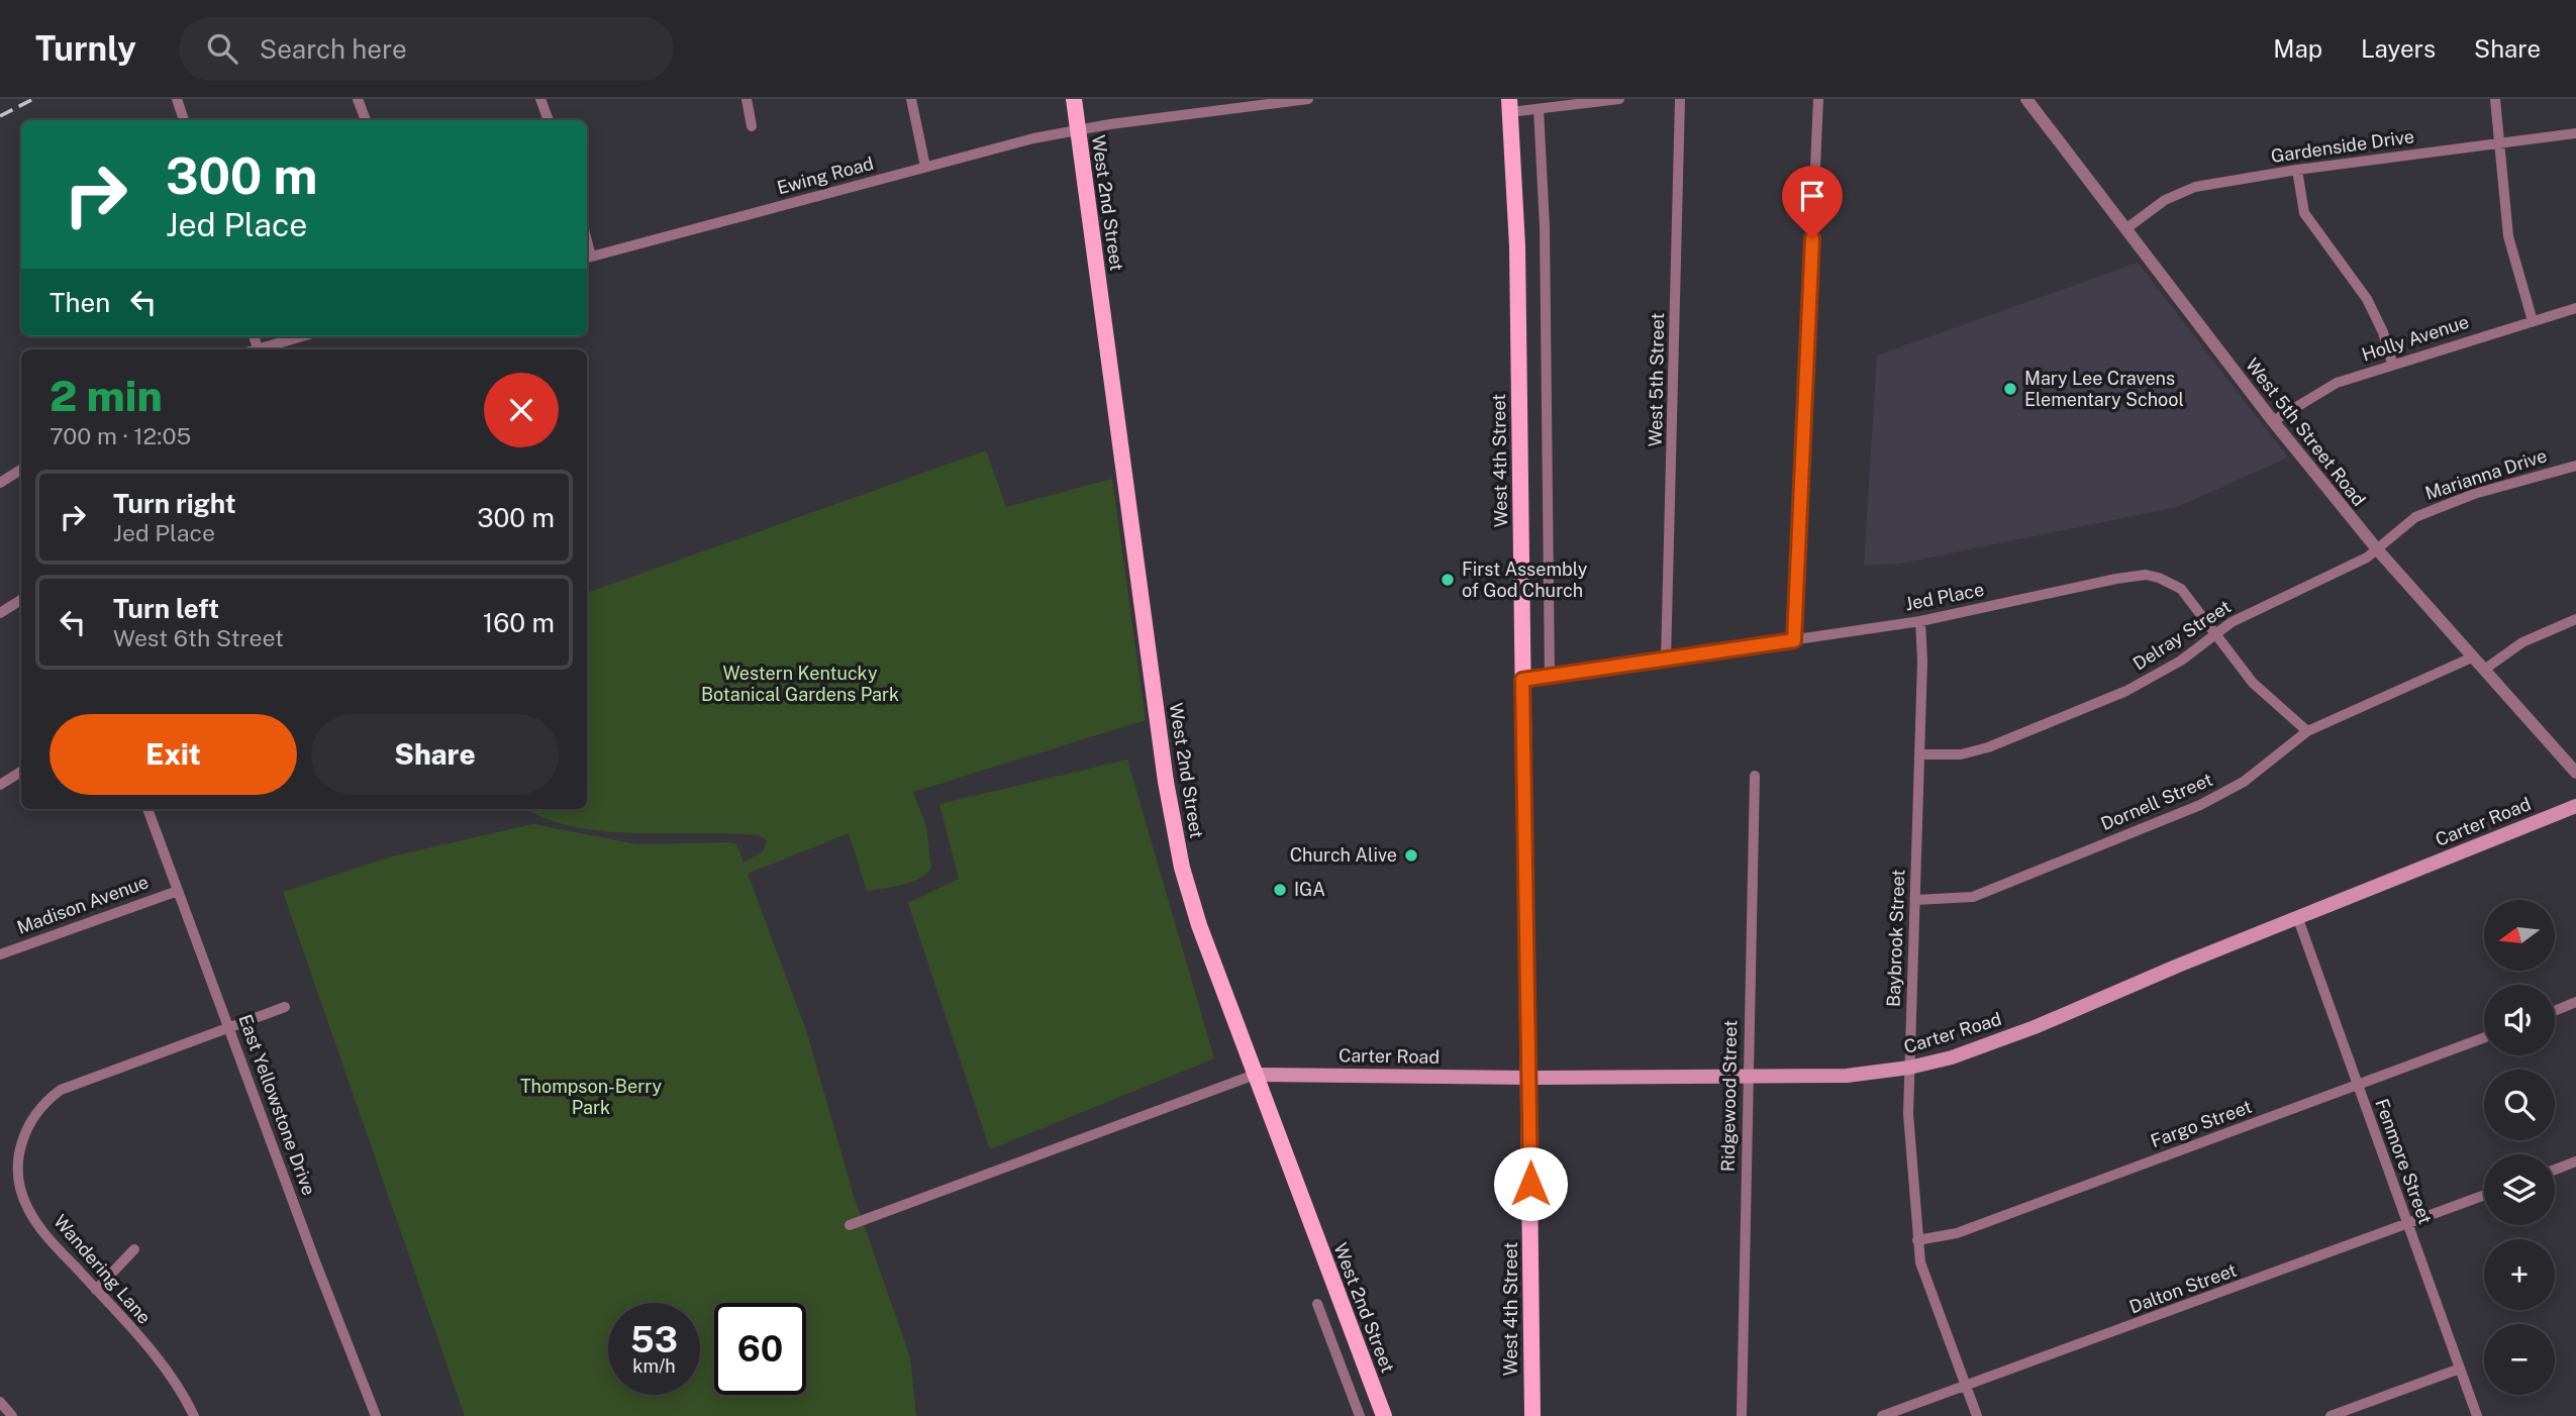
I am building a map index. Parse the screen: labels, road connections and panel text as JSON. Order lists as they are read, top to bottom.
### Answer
{
  "streets": {
    "main road": ["West 2nd Street", "West 4th Street", "Carter Road"],
    "street": [
      "Gardenside Drive",
      "Ewing Road",
      "Holly Avenue",
      "West 5th Street",
      "West 5th Street Road",
      "Marianna Drive",
      "Jed Place",
      "Delray Street",
      "Dornell Street",
      "Madison Avenue",
      "Baybrook Street",
      "Ridgewood Street",
      "East Yellowstone Drive",
      "Fargo Street",
      "Fenmore Street",
      "Wandering Lane",
      "Dalton Street"
    ]
  },
  "crossings": [
    ["Gardenside Drive", "West 5th Street Road"],
    ["Ewing Road", "West 2nd Street"],
    ["West 2nd Street", "Carter Road"],
    ["Holly Avenue", "West 5th Street Road"],
    ["West 5th Street", "Jed Place"],
    ["West 5th Street Road", "Marianna Drive"],
    ["West 5th Street Road", "Delray Street"],
    ["West 5th Street Road", "Dornell Street"],
    ["West 4th Street", "Jed Place"],
    ["West 4th Street", "Carter Road"],
    ["Marianna Drive", "Delray Street"],
    ["Jed Place", "Delray Street"],
    ["Jed Place", "Dornell Street"],
    ["Jed Place", "Baybrook Street"],
    ["Delray Street", "Baybrook Street"],
    ["Dornell Street", "Baybrook Street"],
    ["Carter Road", "Baybrook Street"],
    ["Carter Road", "Ridgewood Street"],
    ["Carter Road", "Fenmore Street"],
    ["Madison Avenue", "East Yellowstone Drive"],
    ["Baybrook Street", "Fargo Street"],
    ["Baybrook Street", "Dalton Street"],
    ["East Yellowstone Drive", "Wandering Lane"],
    ["Fargo Street", "Fenmore Street"],
    ["Fenmore Street", "Dalton Street"]
  ],
  "parks": ["Western Kentucky Botanical Gardens Park", "Thompson-Berry Park"],
  "places": [
    "Mary Lee Cravens Elementary School",
    "First Assembly of God Church",
    "Church Alive",
    "IGA"
  ],
  "north": "left",
  "page": {
    "header": "Turnly",
    "search": "Search here",
    "nav": ["Map", "Layers", "Share"],
    "turn": ["300 m", "Jed Place"],
    "then": "Then",
    "heading": ["2 min", "700 m · 12:05"],
    "list": [
      {
        "name": "Turn right",
        "note": "Jed Place",
        "value": "300 m"
      },
      {
        "name": "Turn left",
        "note": "West 6th Street",
        "value": "160 m"
      }
    ],
    "buttons": ["Exit", "Share"],
    "map_buttons": ["+", "−"],
    "speed": "53 km/h",
    "limit": "60"
  }
}
